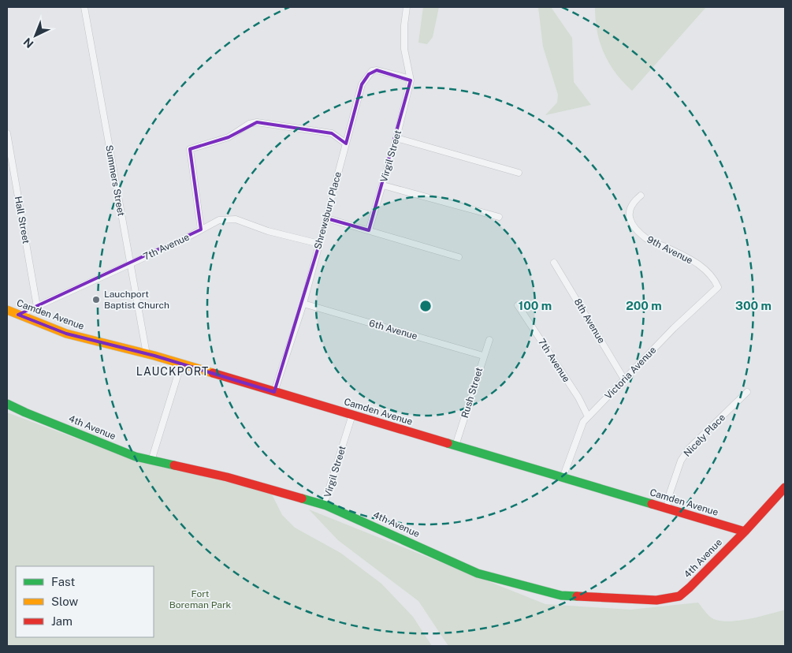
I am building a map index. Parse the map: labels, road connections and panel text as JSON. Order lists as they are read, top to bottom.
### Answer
{
  "streets": {
    "street": [
      "Virgil Street",
      "Summers Street",
      "Shrewsbury Place",
      "Hall Street",
      "7th Avenue",
      "9th Avenue",
      "Camden Avenue",
      "8th Avenue",
      "6th Avenue",
      "Victoria Avenue",
      "Rush Street",
      "4th Avenue",
      "Nicely Place"
    ]
  },
  "crossings": [
    ["Virgil Street", "Shrewsbury Place"],
    ["Virgil Street", "Camden Avenue"],
    ["Virgil Street", "4th Avenue"],
    ["Summers Street", "7th Avenue"],
    ["Summers Street", "Camden Avenue"],
    ["Shrewsbury Place", "7th Avenue"],
    ["Shrewsbury Place", "Camden Avenue"],
    ["Shrewsbury Place", "6th Avenue"],
    ["Hall Street", "7th Avenue"],
    ["7th Avenue", "Camden Avenue"],
    ["7th Avenue", "Victoria Avenue"],
    ["9th Avenue", "Victoria Avenue"],
    ["Camden Avenue", "Victoria Avenue"],
    ["Camden Avenue", "Rush Street"],
    ["Camden Avenue", "4th Avenue"],
    ["Camden Avenue", "Nicely Place"],
    ["8th Avenue", "Victoria Avenue"],
    ["6th Avenue", "Rush Street"]
  ],
  "districts": ["LAUCKPORT"],
  "parks": ["Fort Boreman Park"],
  "places": ["Lauchport Baptist Church"],
  "legend": ["Fast", "Slow", "Jam"],
  "north": "bottom left",
  "rings": ["100 m", "200 m", "300 m"]
}
